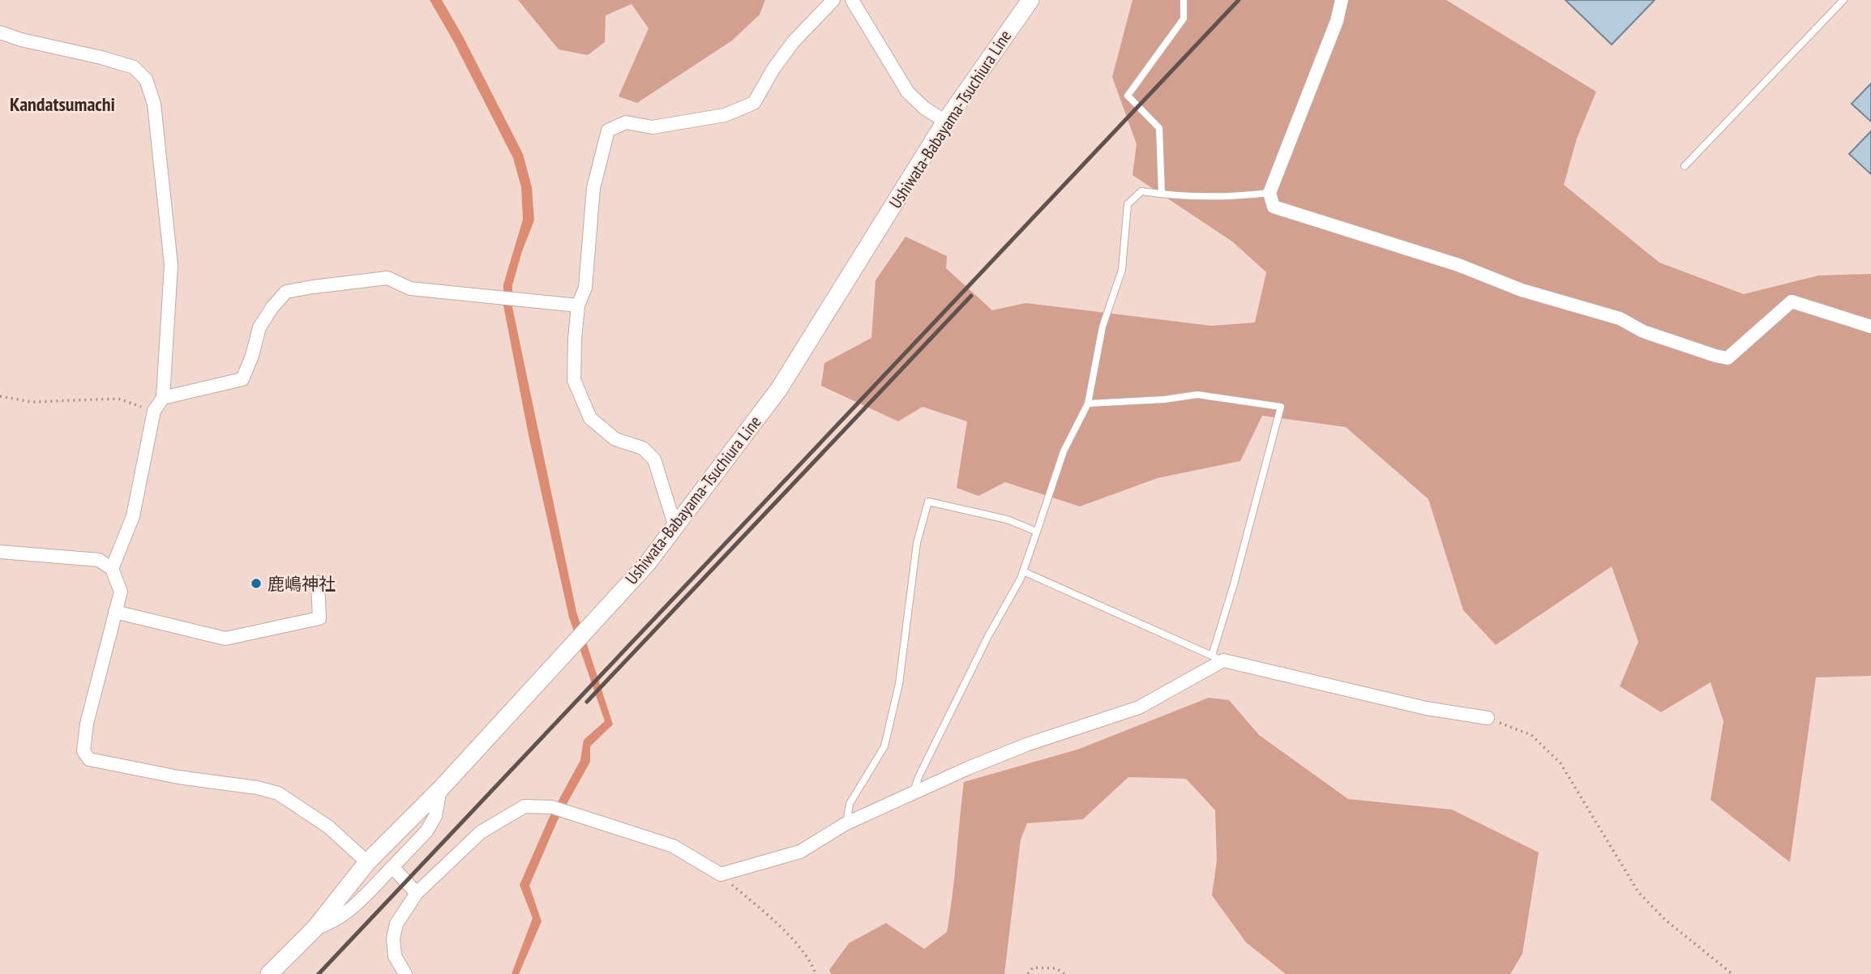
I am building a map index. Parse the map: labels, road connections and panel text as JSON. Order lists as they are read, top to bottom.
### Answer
{
  "streets": {
    "main road": ["Ushiwata-Babayama-Tsuchiura Line"]
  },
  "districts": ["Kandatsumachi"],
  "places": ["鹿嶋神社"]
}
